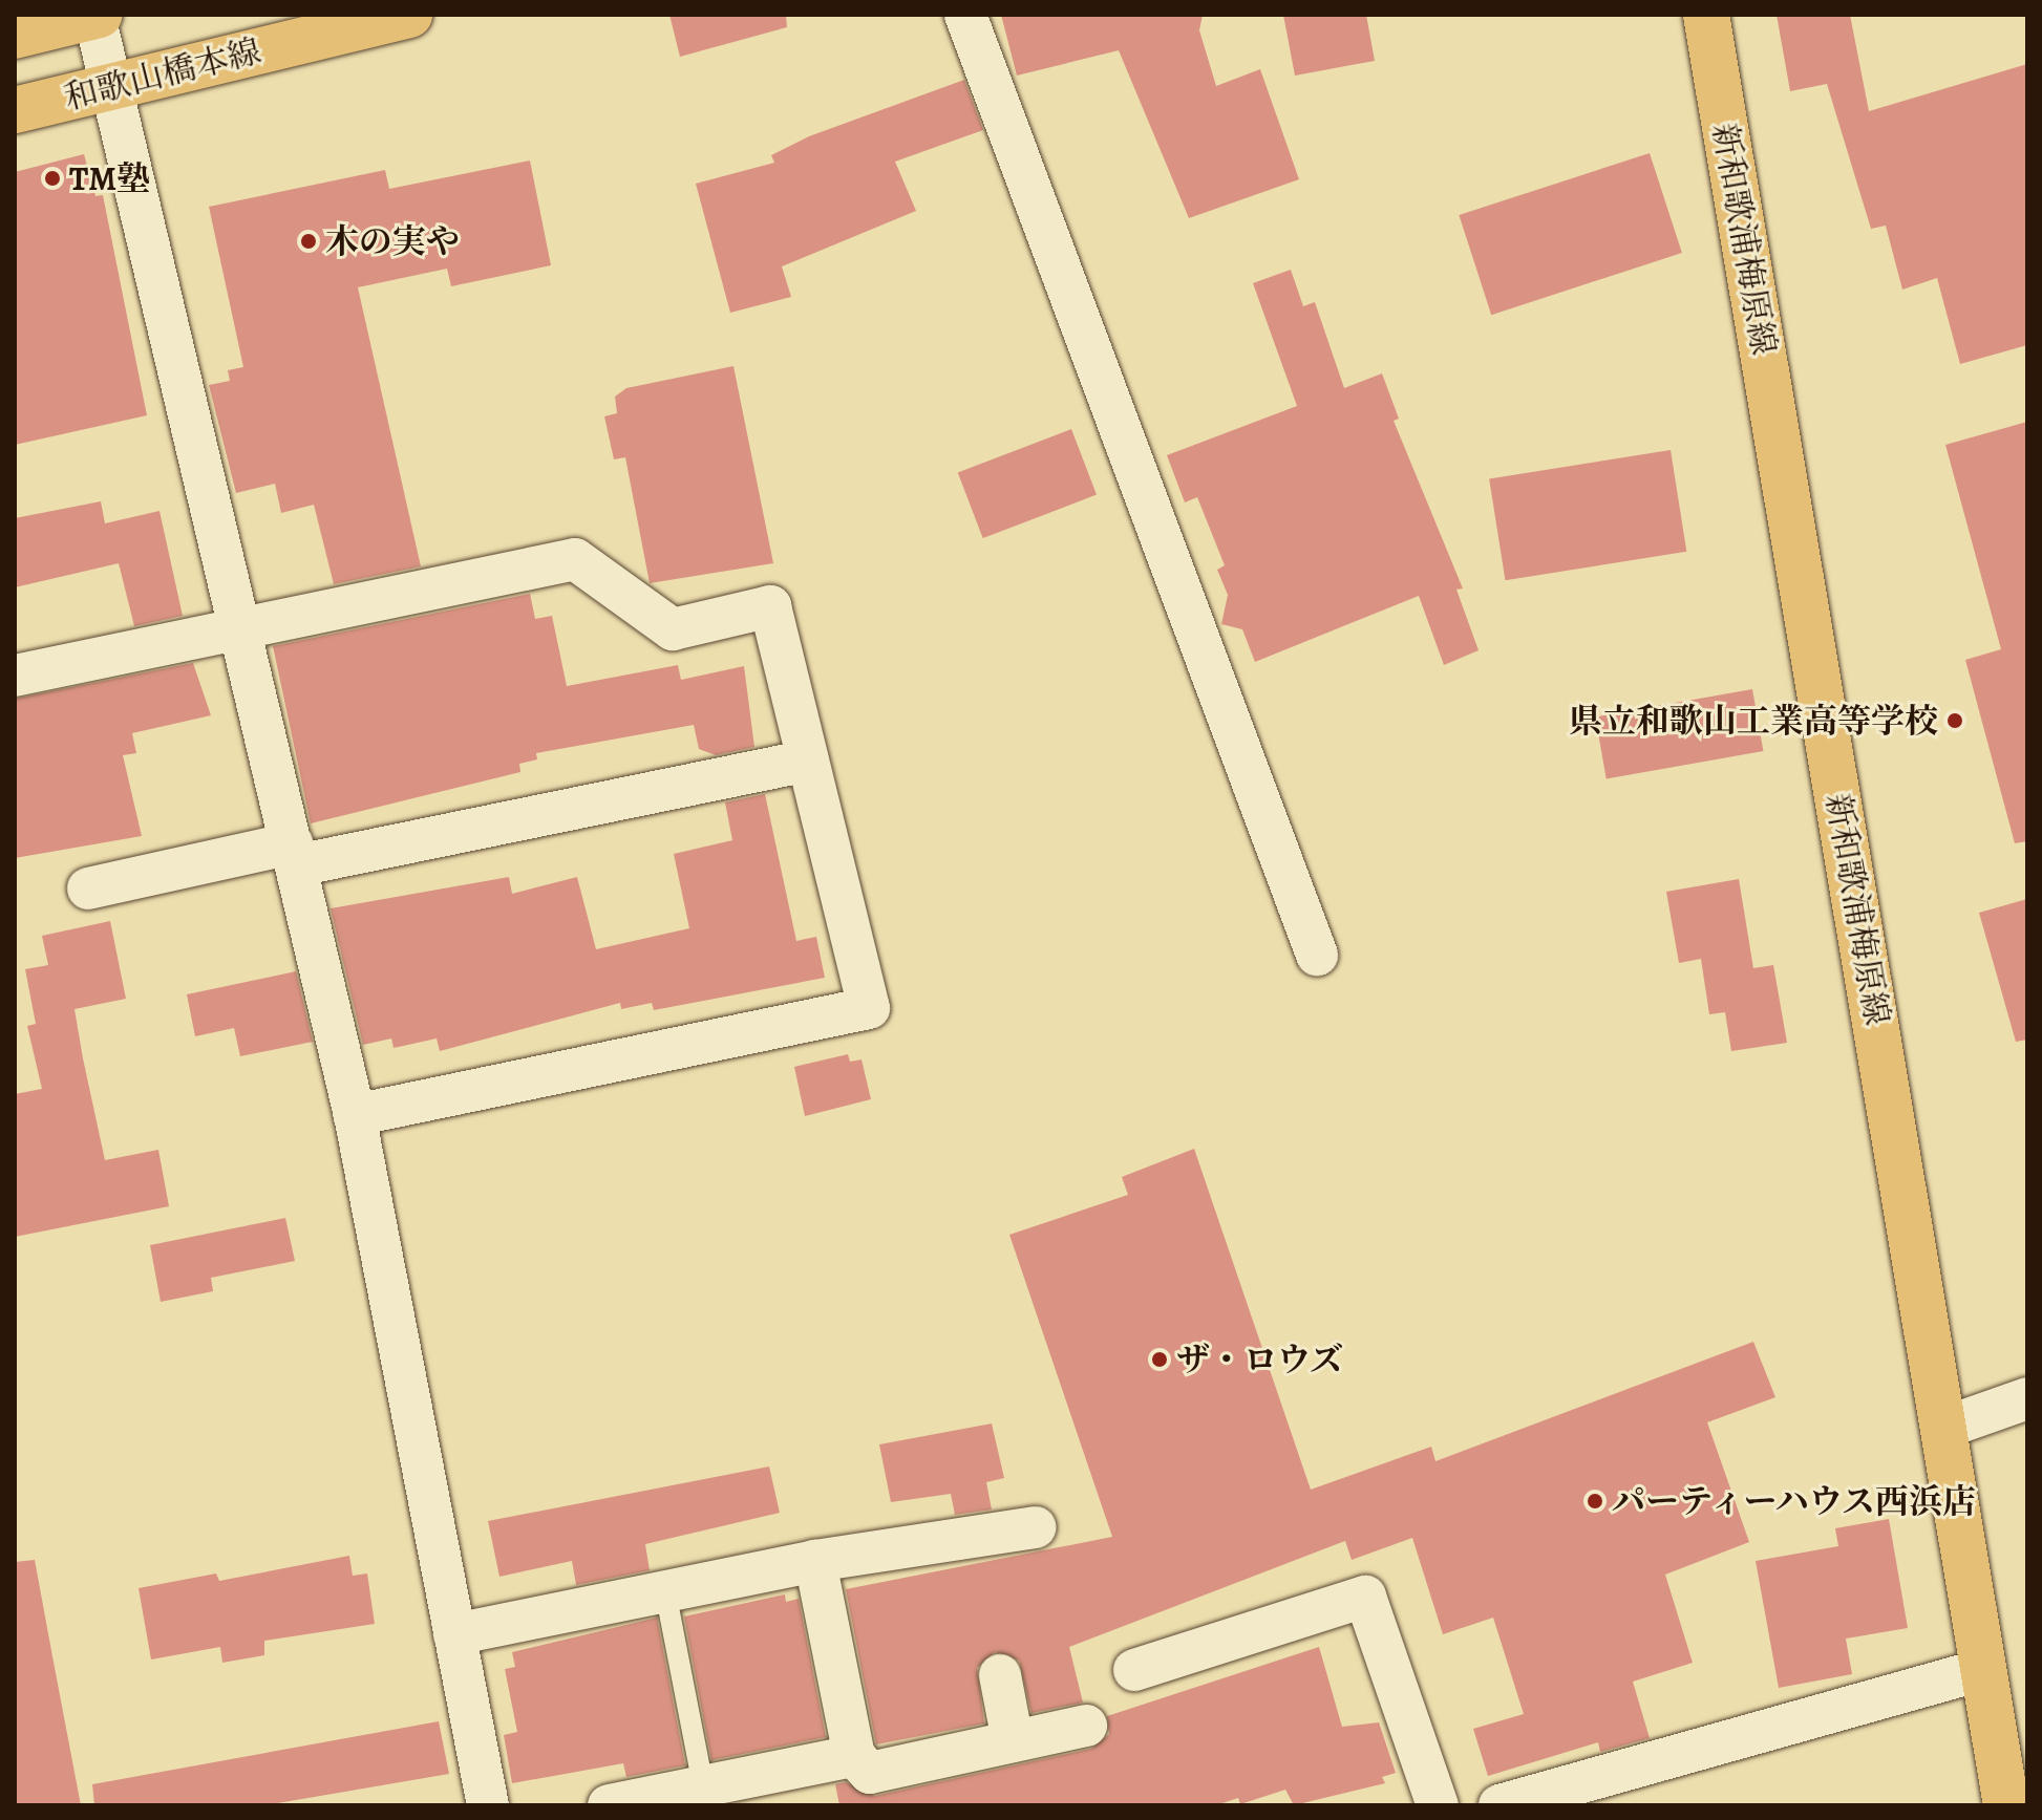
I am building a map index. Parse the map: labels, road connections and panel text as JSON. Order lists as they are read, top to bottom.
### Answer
{
  "streets": {
    "main road": ["和歌山橋本線", "新和歌浦梅原線"]
  },
  "places": [
    "TM塾",
    "木の実や",
    "県立和歌山工業高等学校",
    "ザ・ロウズ",
    "パーティーハウス西浜店"
  ]
}
